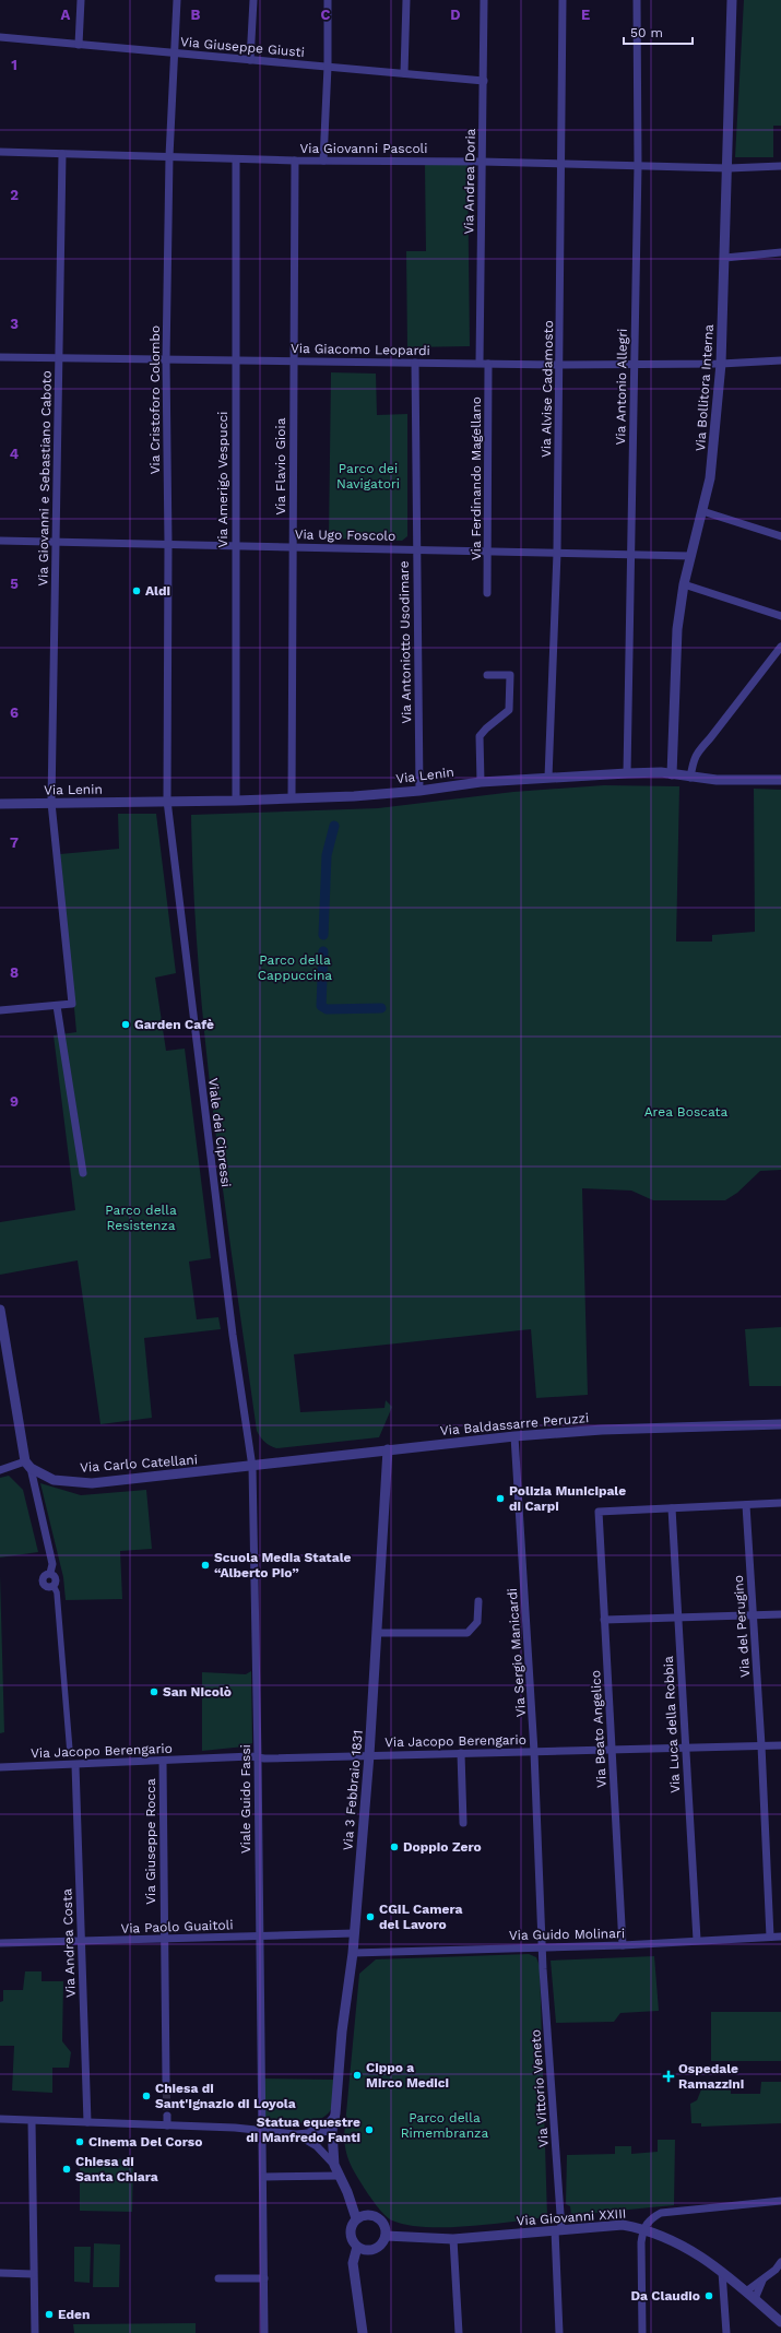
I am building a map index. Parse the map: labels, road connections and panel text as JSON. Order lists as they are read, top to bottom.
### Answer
{
  "streets": {
    "street": [
      "Via Giuseppe Giusti",
      "Via Giovanni Pascoli",
      "Via Andrea Doria",
      "Via Giacomo Leopardi",
      "Via Antonio Allegri",
      "Via Bollitora Interna",
      "Via Alvise Cadamosto",
      "Via Cristoforo Colombo",
      "Via Flavio Gioia",
      "Via Giovanni e Sebastiano Caboto",
      "Via Ferdinando Magellano",
      "Via Amerigo Vespucci",
      "Via Ugo Foscolo",
      "Via Antoniotto Usodimare",
      "Via Lenin",
      "Viale dei Cipressi",
      "Via Baldassarre Peruzzi",
      "Via Carlo Catellani",
      "Via del Perugino",
      "Via Sergio Manicardi",
      "Via Luca della Robbia",
      "Via Beato Angelico",
      "Via Jacopo Berengario",
      "Via 3 Febbraio 1831",
      "Viale Guido Fassi",
      "Via Giuseppe Rocca",
      "Via Paolo Guaitoli",
      "Via Guido Molinari",
      "Via Andrea Costa",
      "Via Vittorio Veneto",
      "Via Giovanni XXIII"
    ]
  },
  "crossings": [
    ["Via Giuseppe Giusti", "Via Andrea Doria"],
    ["Via Giuseppe Giusti", "Via Cristoforo Colombo"],
    ["Via Giovanni Pascoli", "Via Andrea Doria"],
    ["Via Giovanni Pascoli", "Via Antonio Allegri"],
    ["Via Giovanni Pascoli", "Via Bollitora Interna"],
    ["Via Giovanni Pascoli", "Via Alvise Cadamosto"],
    ["Via Giovanni Pascoli", "Via Cristoforo Colombo"],
    ["Via Giovanni Pascoli", "Via Flavio Gioia"],
    ["Via Giovanni Pascoli", "Via Giovanni e Sebastiano Caboto"],
    ["Via Giovanni Pascoli", "Via Amerigo Vespucci"],
    ["Via Andrea Doria", "Via Giacomo Leopardi"],
    ["Via Giacomo Leopardi", "Via Antonio Allegri"],
    ["Via Giacomo Leopardi", "Via Bollitora Interna"],
    ["Via Giacomo Leopardi", "Via Alvise Cadamosto"],
    ["Via Giacomo Leopardi", "Via Cristoforo Colombo"],
    ["Via Giacomo Leopardi", "Via Flavio Gioia"],
    ["Via Giacomo Leopardi", "Via Giovanni e Sebastiano Caboto"],
    ["Via Giacomo Leopardi", "Via Ferdinando Magellano"],
    ["Via Giacomo Leopardi", "Via Amerigo Vespucci"],
    ["Via Giacomo Leopardi", "Via Antoniotto Usodimare"],
    ["Via Antonio Allegri", "Via Ugo Foscolo"],
    ["Via Antonio Allegri", "Via Lenin"],
    ["Via Bollitora Interna", "Via Ugo Foscolo"],
    ["Via Bollitora Interna", "Via Lenin"],
    ["Via Alvise Cadamosto", "Via Ugo Foscolo"],
    ["Via Alvise Cadamosto", "Via Lenin"],
    ["Via Cristoforo Colombo", "Via Ugo Foscolo"],
    ["Via Cristoforo Colombo", "Via Lenin"],
    ["Via Cristoforo Colombo", "Viale dei Cipressi"],
    ["Via Flavio Gioia", "Via Ugo Foscolo"],
    ["Via Flavio Gioia", "Via Lenin"],
    ["Via Giovanni e Sebastiano Caboto", "Via Ugo Foscolo"],
    ["Via Giovanni e Sebastiano Caboto", "Via Lenin"],
    ["Via Ferdinando Magellano", "Via Ugo Foscolo"],
    ["Via Amerigo Vespucci", "Via Ugo Foscolo"],
    ["Via Amerigo Vespucci", "Via Lenin"],
    ["Via Ugo Foscolo", "Via Antoniotto Usodimare"],
    ["Via Antoniotto Usodimare", "Via Lenin"],
    ["Via Lenin", "Viale dei Cipressi"],
    ["Viale dei Cipressi", "Via Baldassarre Peruzzi"],
    ["Viale dei Cipressi", "Via Carlo Catellani"],
    ["Viale dei Cipressi", "Viale Guido Fassi"],
    ["Via Baldassarre Peruzzi", "Via Carlo Catellani"],
    ["Via Baldassarre Peruzzi", "Via Sergio Manicardi"],
    ["Via Baldassarre Peruzzi", "Via 3 Febbraio 1831"],
    ["Via Baldassarre Peruzzi", "Viale Guido Fassi"],
    ["Via Carlo Catellani", "Viale Guido Fassi"],
    ["Via del Perugino", "Via Jacopo Berengario"],
    ["Via del Perugino", "Via Guido Molinari"],
    ["Via Sergio Manicardi", "Via Jacopo Berengario"],
    ["Via Sergio Manicardi", "Via Guido Molinari"],
    ["Via Sergio Manicardi", "Via Vittorio Veneto"],
    ["Via Luca della Robbia", "Via Beato Angelico"],
    ["Via Luca della Robbia", "Via Jacopo Berengario"],
    ["Via Luca della Robbia", "Via Guido Molinari"],
    ["Via Beato Angelico", "Via Jacopo Berengario"],
    ["Via Beato Angelico", "Via Guido Molinari"],
    ["Via Jacopo Berengario", "Via 3 Febbraio 1831"],
    ["Via Jacopo Berengario", "Viale Guido Fassi"],
    ["Via Jacopo Berengario", "Via Giuseppe Rocca"],
    ["Via Jacopo Berengario", "Via Andrea Costa"],
    ["Via 3 Febbraio 1831", "Via Paolo Guaitoli"],
    ["Via 3 Febbraio 1831", "Via Guido Molinari"],
    ["Viale Guido Fassi", "Via Paolo Guaitoli"],
    ["Via Giuseppe Rocca", "Via Paolo Guaitoli"],
    ["Via Paolo Guaitoli", "Via Andrea Costa"],
    ["Via Guido Molinari", "Via Vittorio Veneto"],
    ["Via Vittorio Veneto", "Via Giovanni XXIII"]
  ],
  "parks": [
    "Parco dei Navigatori",
    "Parco della Cappuccina",
    "Area Boscata",
    "Parco della Resistenza",
    "Parco della Rimembranza"
  ],
  "places": {
    "other": [
      "Aldi",
      "Garden Cafè",
      "Polizia Municipale di Carpi",
      "Scuola Media Statale “Alberto Pio”",
      "San Nicolò",
      "Doppio Zero",
      "CGIL Camera del Lavoro",
      "Cippo a Mirco Medici",
      "Chiesa di Sant'Ignazio di Loyola",
      "Statua equestre di Manfredo Fanti",
      "Cinema Del Corso",
      "Chiesa di Santa Chiara",
      "Da Claudio",
      "Eden"
    ],
    "health": ["Ospedale Ramazzini"]
  },
  "scale_bar": "50 m",
  "grid": {
    "columns": [
      "A",
      "B",
      "C",
      "D",
      "E"
    ],
    "rows": [
      "1",
      "2",
      "3",
      "4",
      "5",
      "6",
      "7",
      "8",
      "9"
    ]
  }
}
